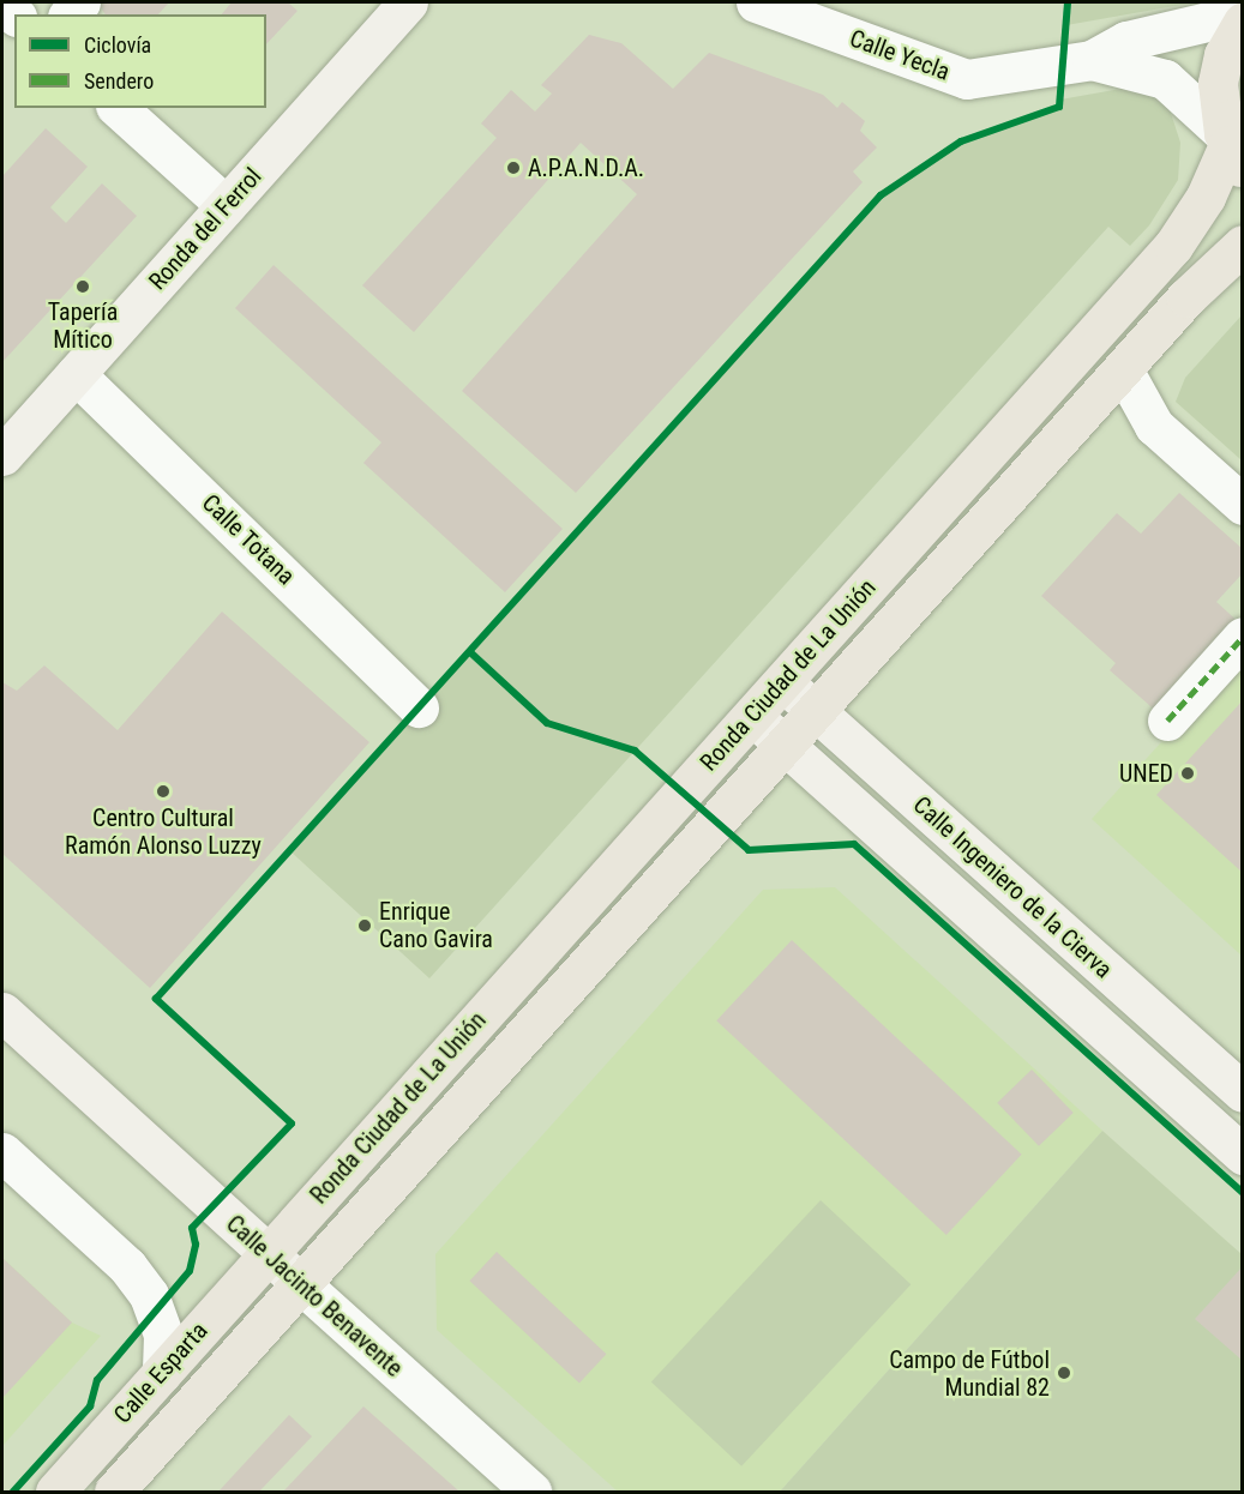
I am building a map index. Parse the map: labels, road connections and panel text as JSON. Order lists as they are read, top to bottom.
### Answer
{
  "streets": {
    "main road": ["Ronda Ciudad de La Unión", "Calle Esparta"],
    "street": [
      "Calle Yecla",
      "Ronda del Ferrol",
      "Calle Totana",
      "Calle Ingeniero de la Cierva",
      "Calle Jacinto Benavente"
    ]
  },
  "crossings": [
    ["Ronda del Ferrol", "Calle Totana"],
    ["Ronda Ciudad de La Unión", "Calle Ingeniero de la Cierva"],
    ["Ronda Ciudad de La Unión", "Calle Jacinto Benavente"],
    ["Ronda Ciudad de La Unión", "Calle Esparta"],
    ["Calle Jacinto Benavente", "Calle Esparta"]
  ],
  "places": [
    "A.P.A.N.D.A.",
    "Tapería Mítico",
    "UNED",
    "Centro Cultural Ramón Alonso Luzzy",
    "Enrique Cano Gavira",
    "Campo de Fútbol Mundial 82"
  ],
  "legend": ["Ciclovía", "Sendero"]
}
